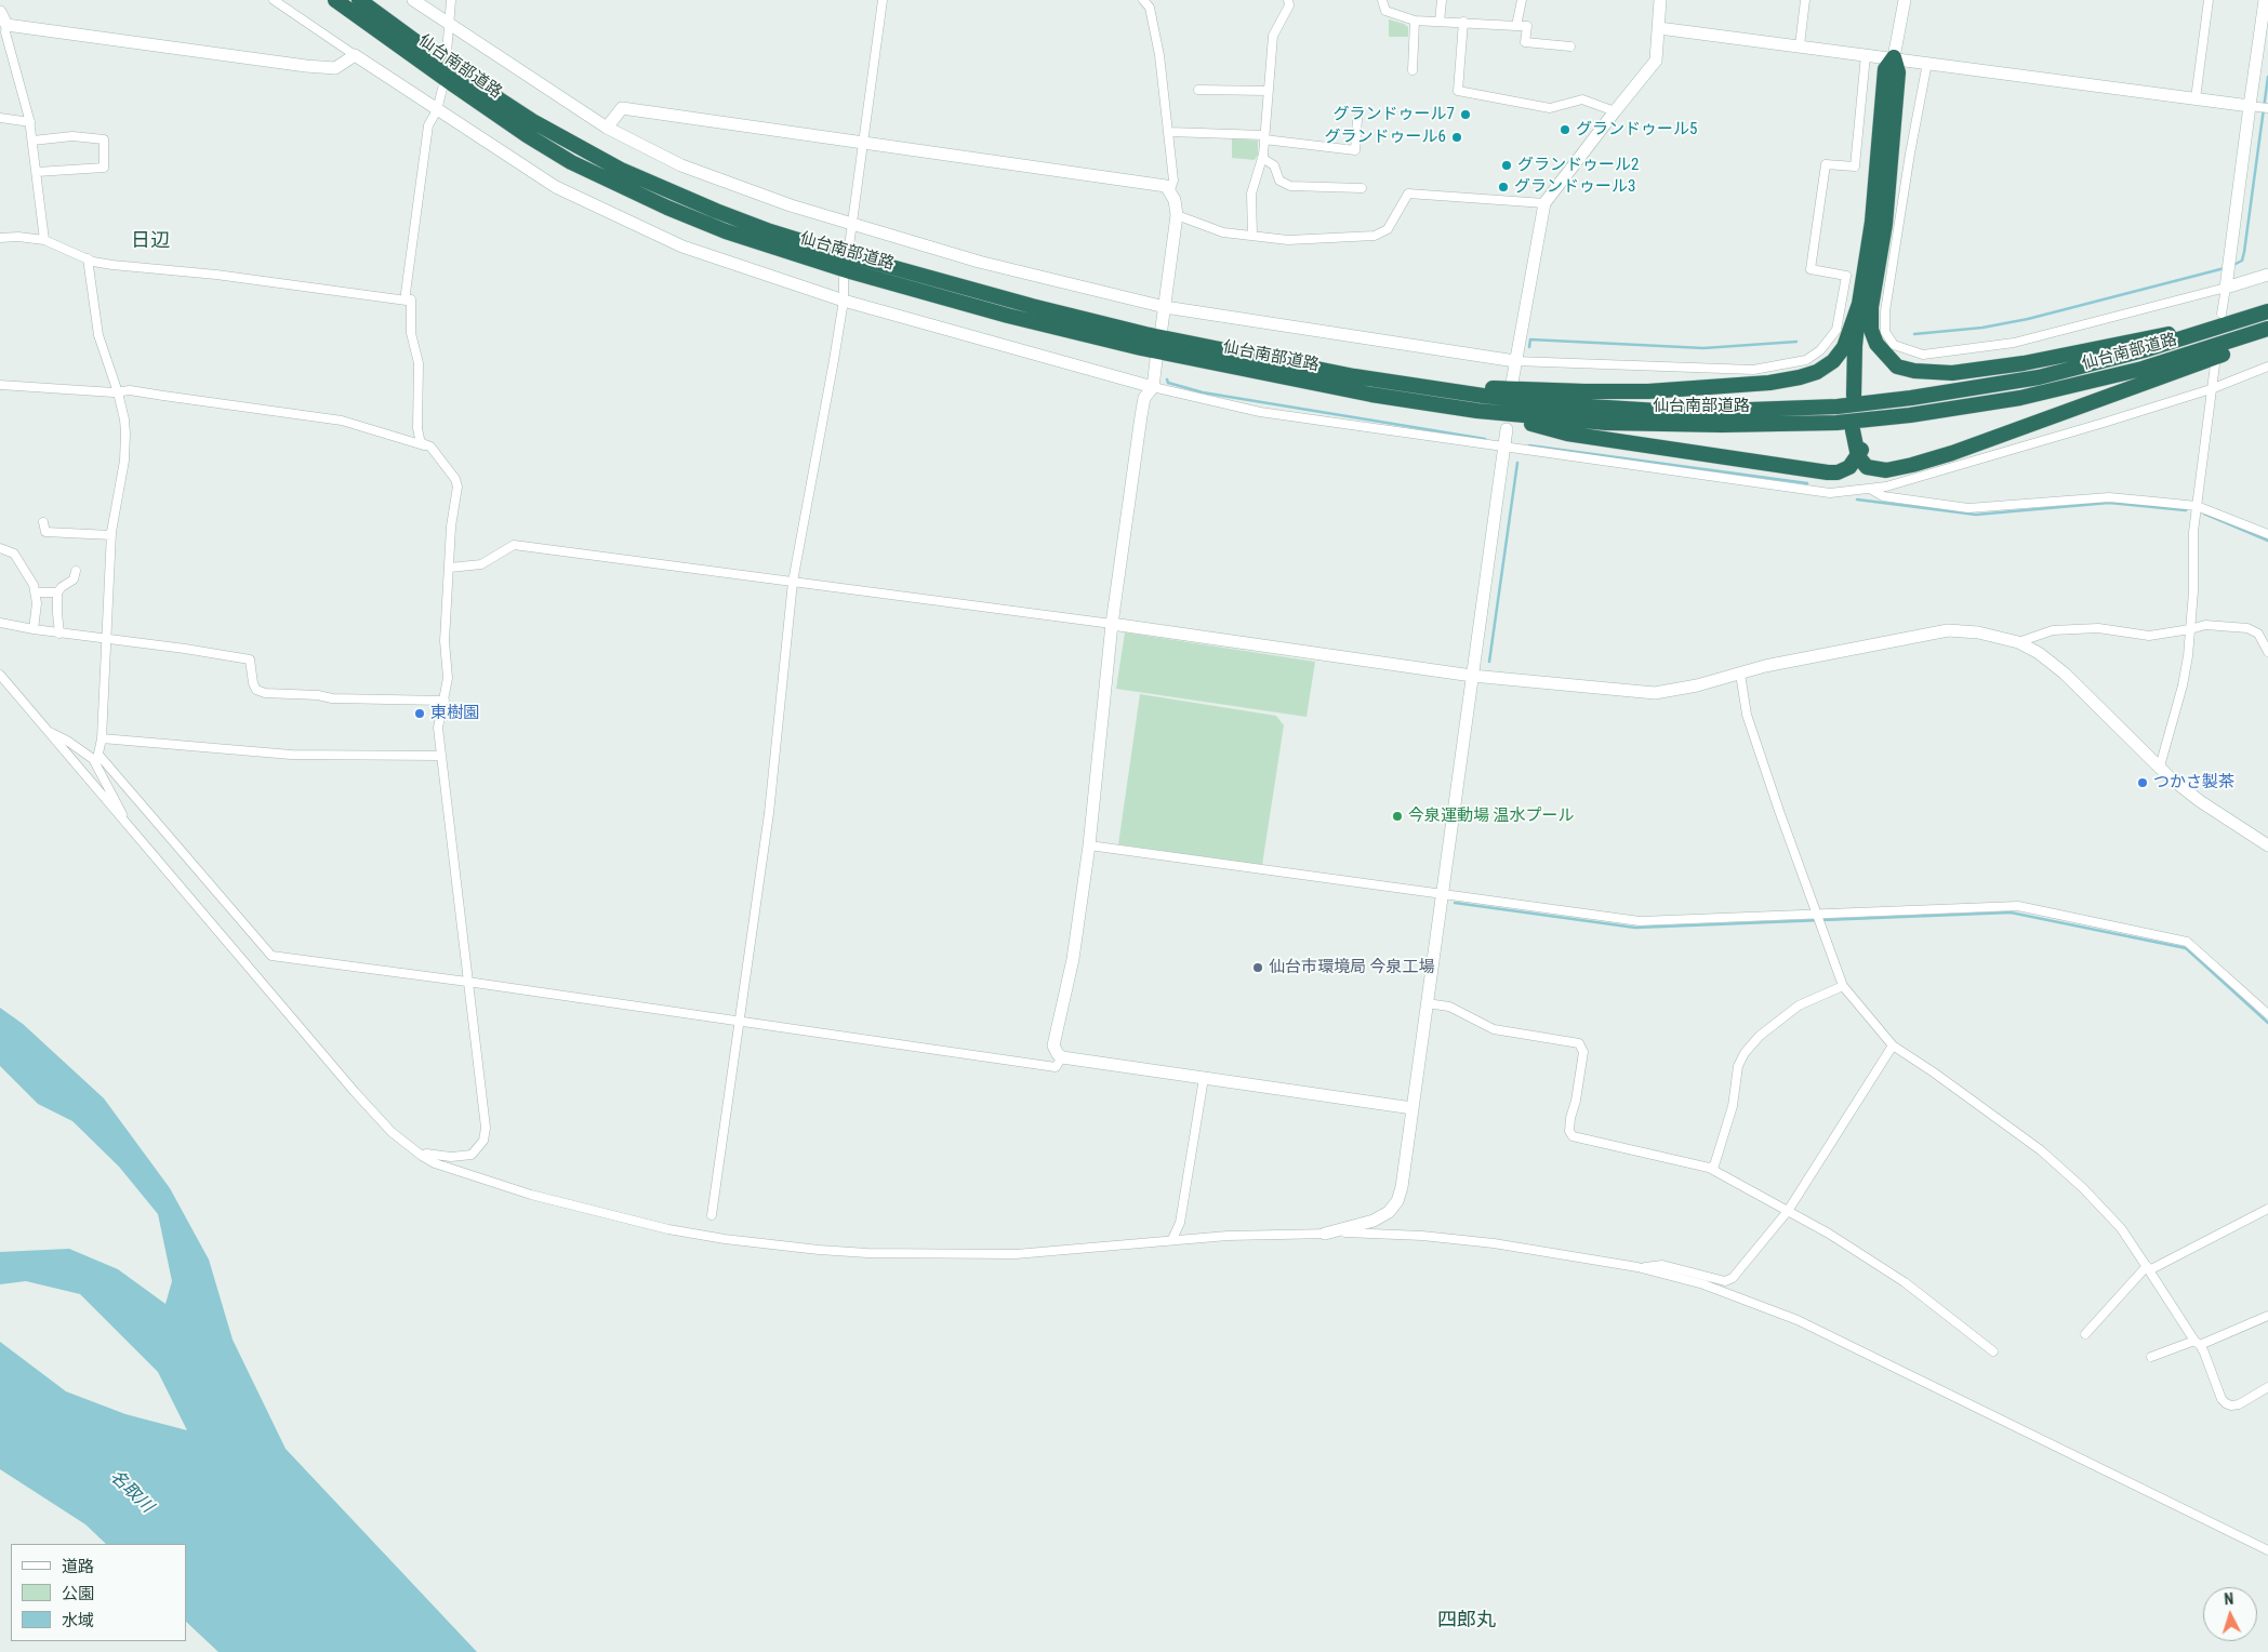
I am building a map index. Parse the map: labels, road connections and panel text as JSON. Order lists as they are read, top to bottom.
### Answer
{
  "streets": {
    "highway": ["仙台南部道路"]
  },
  "districts": ["日辺", "四郎丸"],
  "water": ["名取川"],
  "places": [
    "グランドゥール7",
    "グランドゥール5",
    "グランドゥール6",
    "グランドゥール2",
    "グランドゥール3",
    "東樹園",
    "つかさ製茶",
    "今泉運動場 温水プール",
    "仙台市環境局 今泉工場"
  ],
  "legend": ["道路", "公園", "水域"],
  "north": "top"
}
